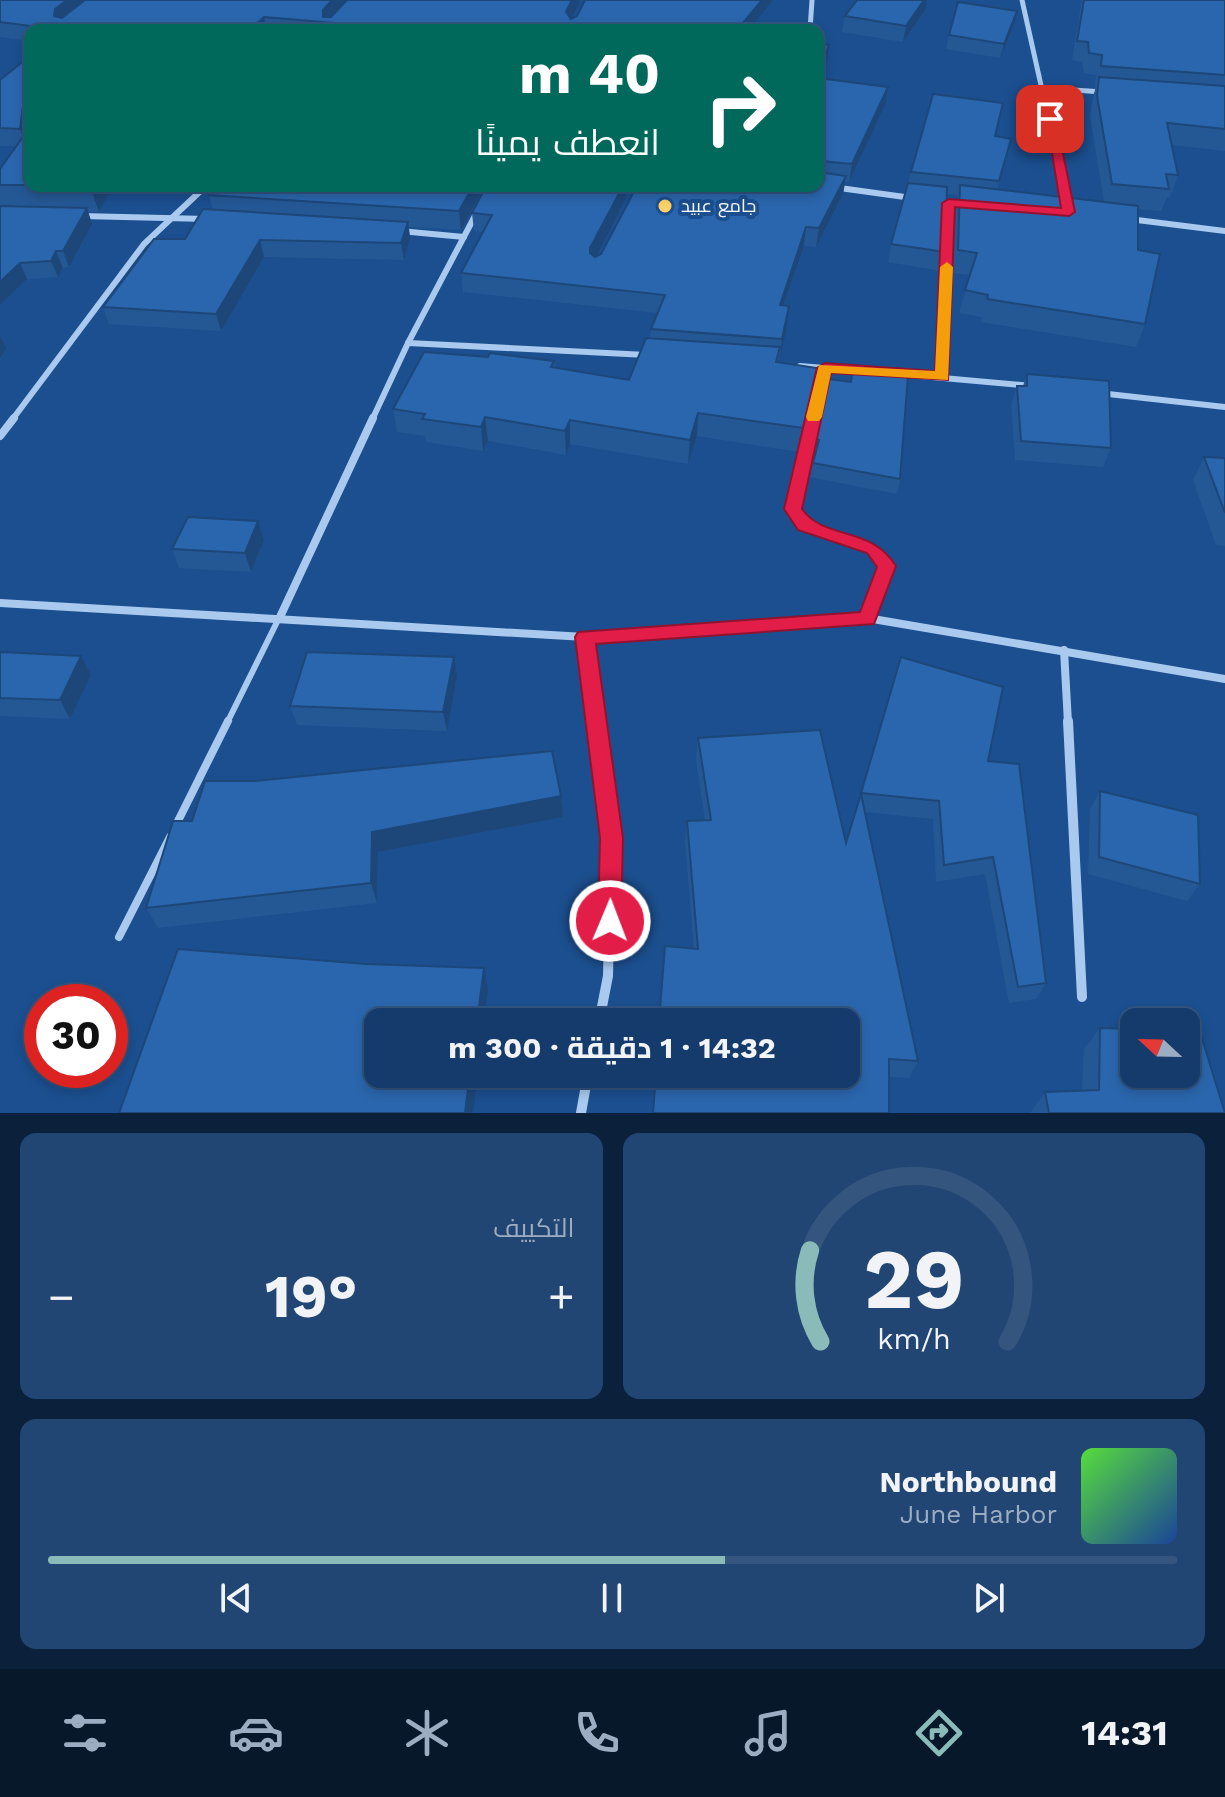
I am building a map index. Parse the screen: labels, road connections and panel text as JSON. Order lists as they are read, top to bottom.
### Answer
{
  "places": ["جامع عبيد"],
  "north": "left",
  "page": {
    "turn": ["40 m", "انعطف يمينًا"],
    "limit": "30",
    "trip": "14:32 · 1 دقيقة · 300 m",
    "tile": "التكييف",
    "heat": ["−", "19°", "+"],
    "song": ["Northbound", "June Harbor"],
    "tabs": "14:31",
    "gauge": ["29", "km/h"]
  }
}
